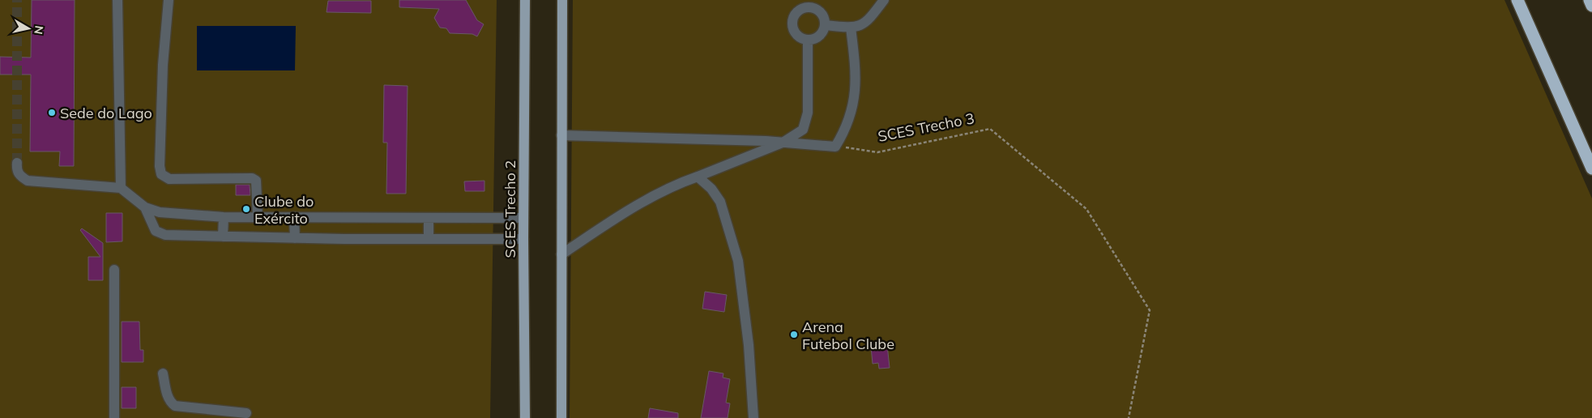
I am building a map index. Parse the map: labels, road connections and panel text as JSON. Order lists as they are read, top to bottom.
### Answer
{
  "streets": {
    "main road": ["SCES Trecho 2"],
    "path": ["SCES Trecho 3"]
  },
  "places": ["Sede do Lago", "Clube do Exército", "Arena Futebol Clube"],
  "north": "right"
}
